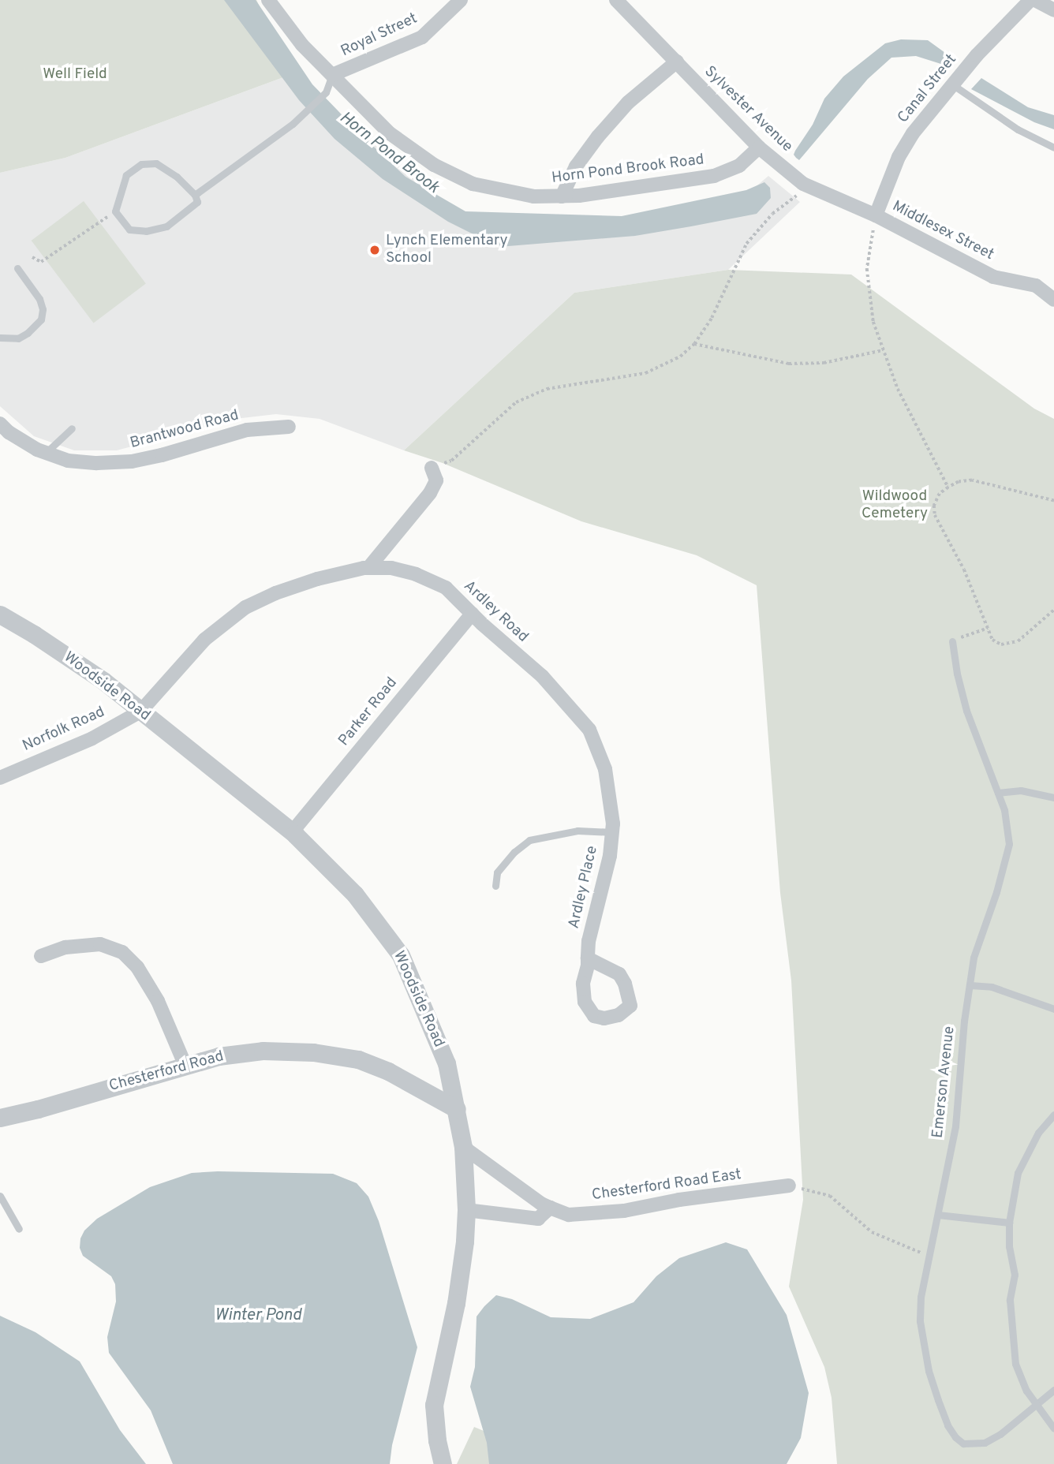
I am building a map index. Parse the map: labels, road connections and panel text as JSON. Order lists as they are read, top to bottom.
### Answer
{
  "streets": {
    "street": [
      "Royal Street",
      "Canal Street",
      "Sylvester Avenue",
      "Horn Pond Brook Road",
      "Middlesex Street",
      "Brantwood Road",
      "Ardley Road",
      "Woodside Road",
      "Parker Road",
      "Norfolk Road",
      "Ardley Place",
      "Chesterford Road",
      "Chesterford Road East"
    ],
    "lane": ["Emerson Avenue"]
  },
  "crossings": [
    ["Royal Street", "Horn Pond Brook Road"],
    ["Canal Street", "Sylvester Avenue"],
    ["Canal Street", "Middlesex Street"],
    ["Sylvester Avenue", "Horn Pond Brook Road"],
    ["Sylvester Avenue", "Middlesex Street"],
    ["Ardley Road", "Woodside Road"],
    ["Ardley Road", "Parker Road"],
    ["Ardley Road", "Norfolk Road"],
    ["Ardley Road", "Ardley Place"],
    ["Woodside Road", "Parker Road"],
    ["Woodside Road", "Norfolk Road"],
    ["Woodside Road", "Chesterford Road"],
    ["Woodside Road", "Chesterford Road East"]
  ],
  "water": ["Horn Pond Brook", "Winter Pond"],
  "parks": ["Well Field", "Wildwood Cemetery"],
  "places": ["Lynch Elementary School"]
}
